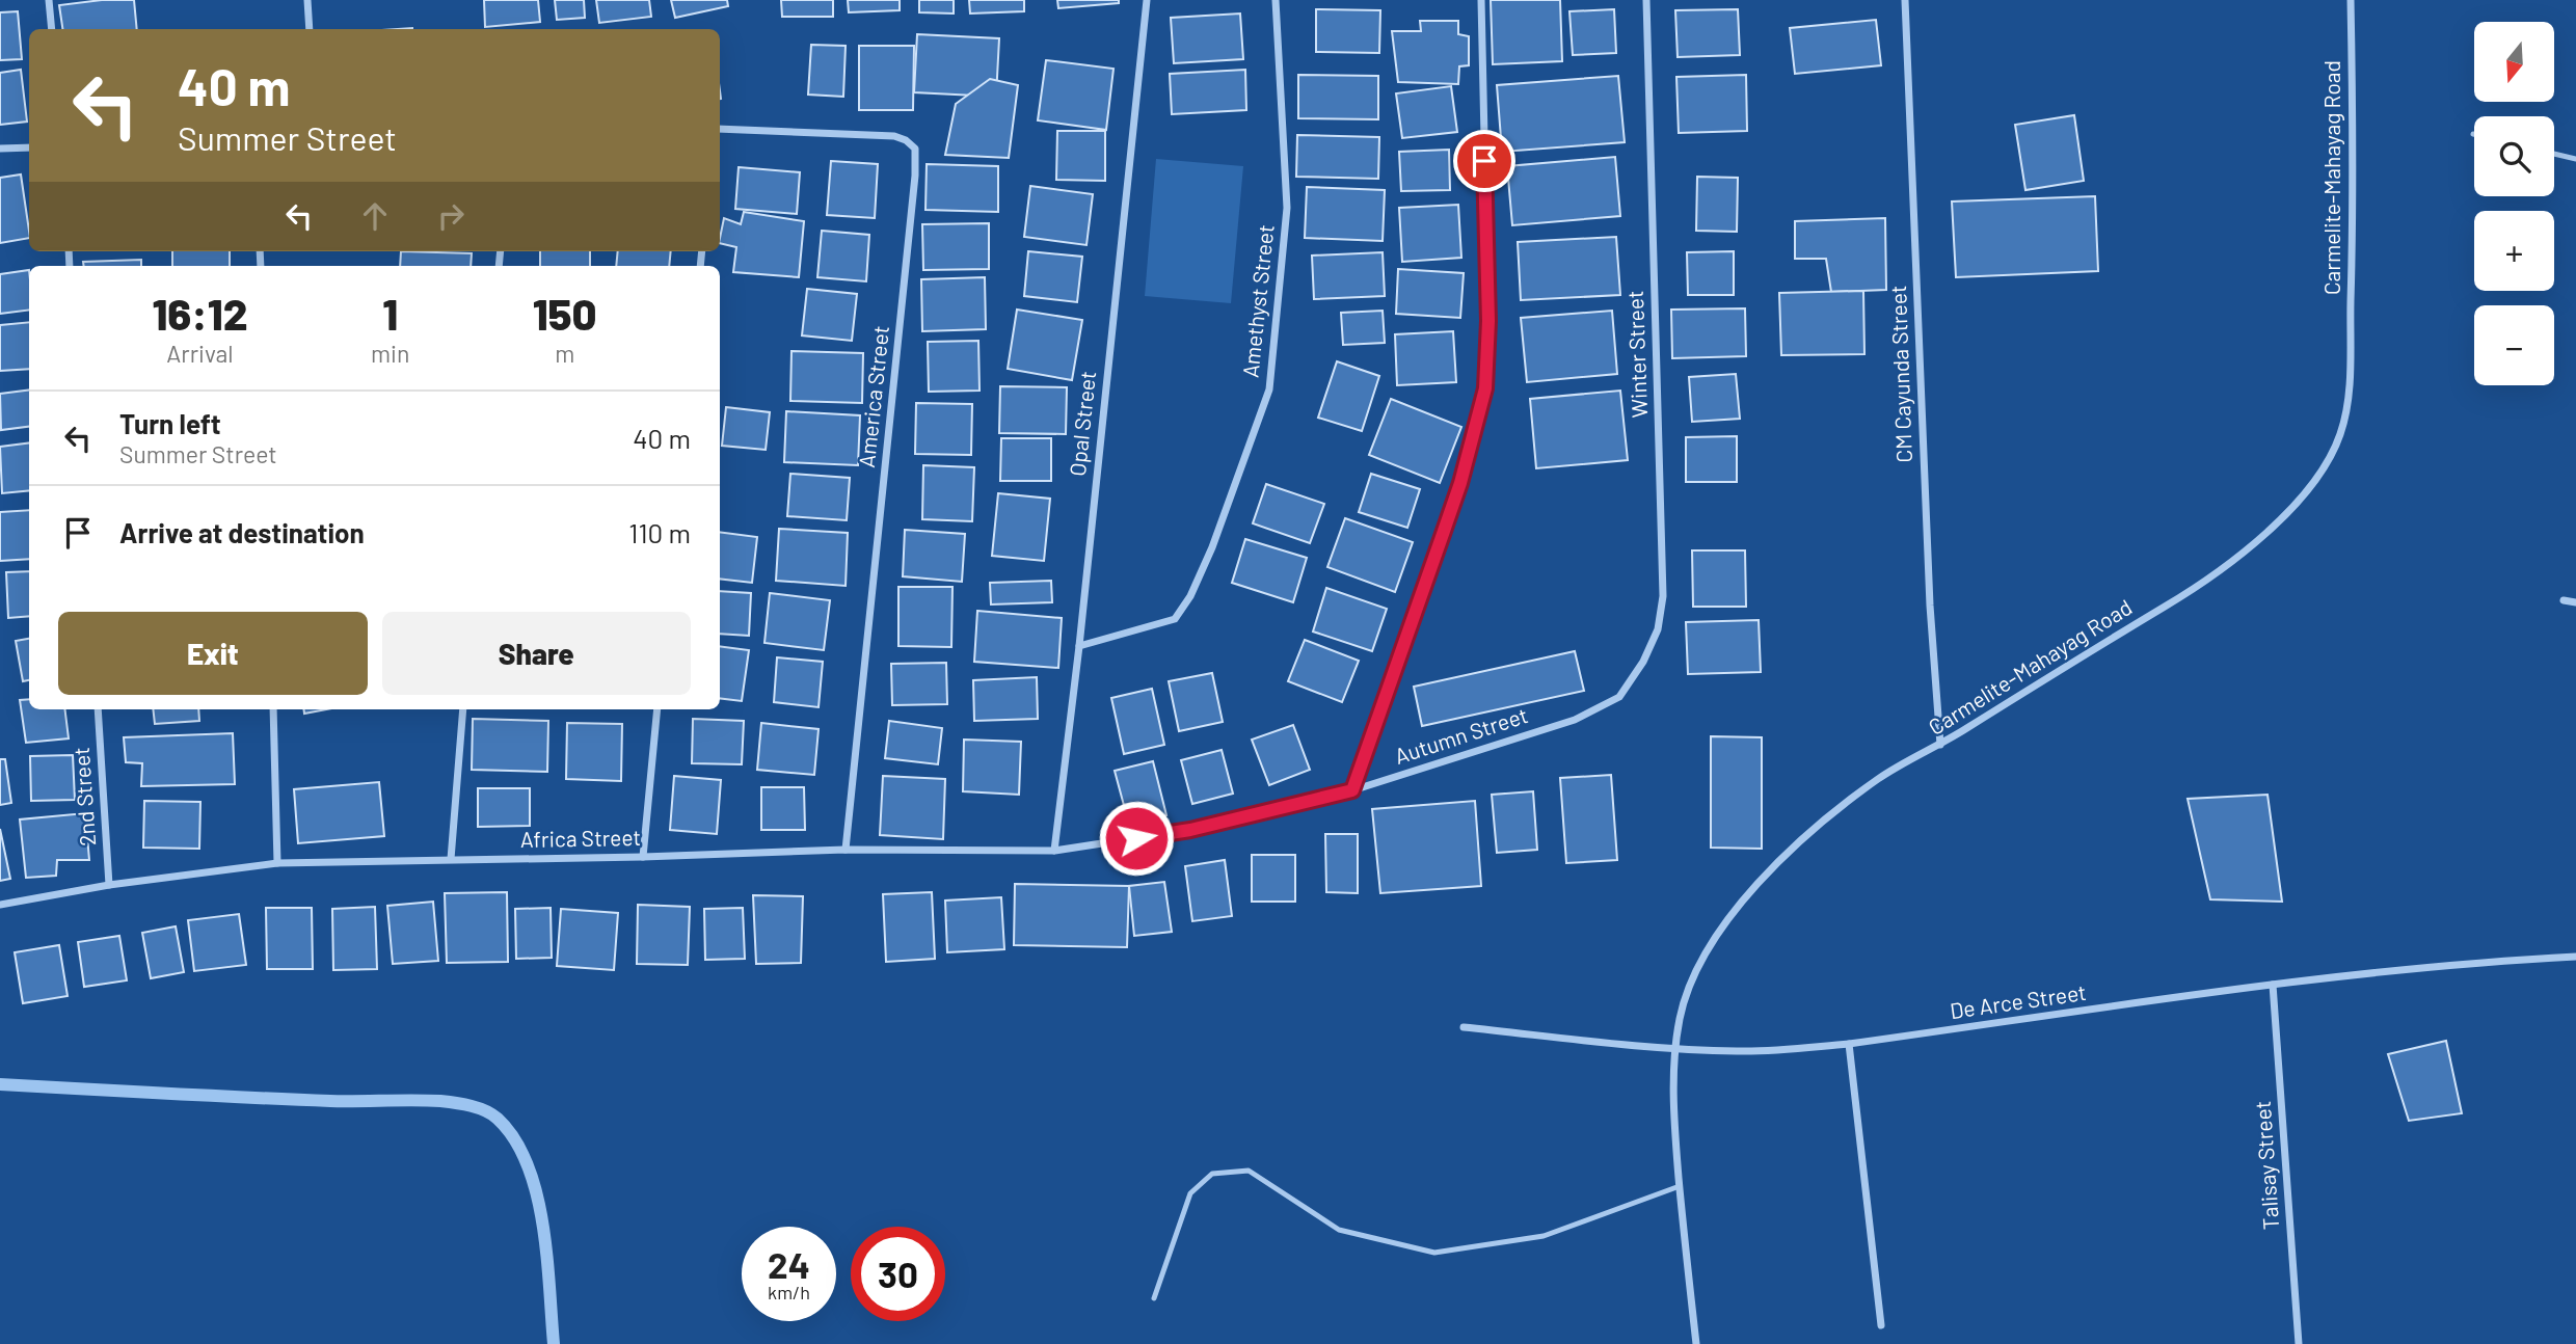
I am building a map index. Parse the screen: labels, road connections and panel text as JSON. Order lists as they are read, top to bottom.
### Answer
{
  "streets": {
    "street": [
      "Carmelite-Mahayag Road",
      "Amethyst Street",
      "Winter Street",
      "CM Cayunda Street",
      "America Street",
      "Opal Street",
      "Autumn Street",
      "2nd Street",
      "Africa Street",
      "De Arce Street",
      "Talisay Street"
    ]
  },
  "crossings": [
    ["Carmelite-Mahayag Road", "CM Cayunda Street"],
    ["Carmelite-Mahayag Road", "De Arce Street"],
    ["Amethyst Street", "Opal Street"],
    ["Winter Street", "Autumn Street"],
    ["America Street", "Africa Street"],
    ["Opal Street", "Autumn Street"],
    ["Opal Street", "Africa Street"],
    ["Autumn Street", "Africa Street"],
    ["2nd Street", "Africa Street"],
    ["De Arce Street", "Talisay Street"]
  ],
  "north": "bottom",
  "page": {
    "map_buttons": ["+", "−"],
    "turn": ["40 m", "Summer Street"],
    "eta": [
      "16:12",
      "Arrival",
      "1",
      "min",
      "150",
      "m"
    ],
    "list": [
      {
        "name": "Turn left",
        "note": "Summer Street",
        "value": "40 m"
      },
      {
        "name": "Arrive at destination",
        "value": "110 m"
      }
    ],
    "buttons": ["Exit", "Share"],
    "speed": "24 km/h",
    "limit": "30"
  }
}
